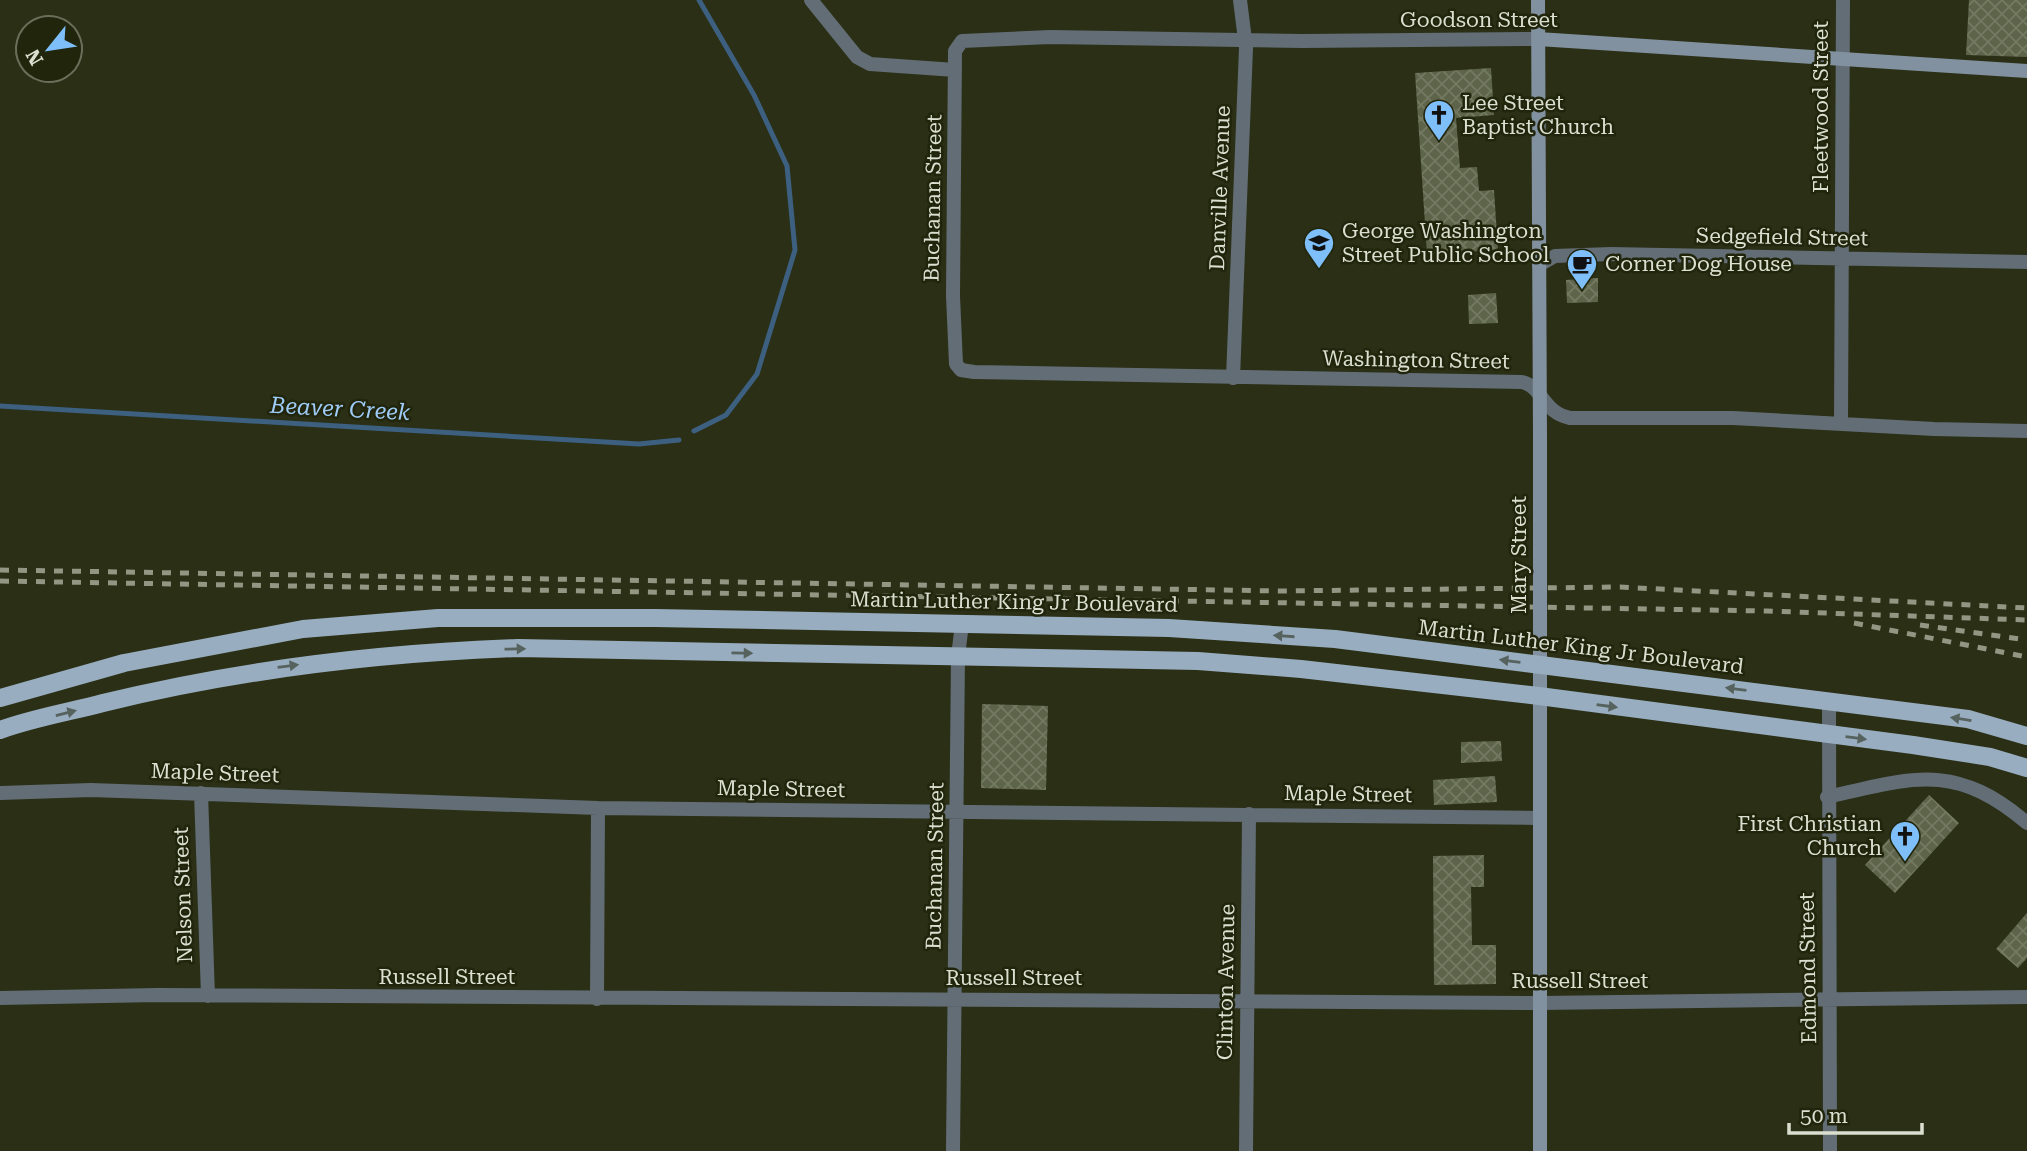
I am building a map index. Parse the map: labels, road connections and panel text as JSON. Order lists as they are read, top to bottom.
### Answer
{
  "streets": {
    "main road": ["Goodson Street", "Mary Street", "Martin Luther King Jr Boulevard"],
    "street": [
      "Fleetwood Street",
      "Danville Avenue",
      "Buchanan Street",
      "Sedgefield Street",
      "Washington Street",
      "Maple Street",
      "Nelson Street",
      "Edmond Street",
      "Russell Street",
      "Clinton Avenue"
    ]
  },
  "crossings": [
    ["Goodson Street", "Fleetwood Street"],
    ["Goodson Street", "Danville Avenue"],
    ["Goodson Street", "Buchanan Street"],
    ["Goodson Street", "Mary Street"],
    ["Fleetwood Street", "Sedgefield Street"],
    ["Fleetwood Street", "Washington Street"],
    ["Danville Avenue", "Washington Street"],
    ["Buchanan Street", "Washington Street"],
    ["Buchanan Street", "Martin Luther King Jr Boulevard"],
    ["Buchanan Street", "Maple Street"],
    ["Buchanan Street", "Russell Street"],
    ["Sedgefield Street", "Mary Street"],
    ["Washington Street", "Mary Street"],
    ["Mary Street", "Martin Luther King Jr Boulevard"],
    ["Mary Street", "Maple Street"],
    ["Mary Street", "Russell Street"],
    ["Martin Luther King Jr Boulevard", "Edmond Street"],
    ["Maple Street", "Nelson Street"],
    ["Maple Street", "Clinton Avenue"],
    ["Nelson Street", "Russell Street"],
    ["Edmond Street", "Russell Street"],
    ["Russell Street", "Clinton Avenue"]
  ],
  "water": ["Beaver Creek"],
  "places": {
    "church": ["Lee Street Baptist Church", "First Christian Church"],
    "school or university": ["George Washington Street Public School"],
    "cafe": ["Corner Dog House"]
  },
  "scale_bar": "50 m",
  "north": "bottom left"
}
